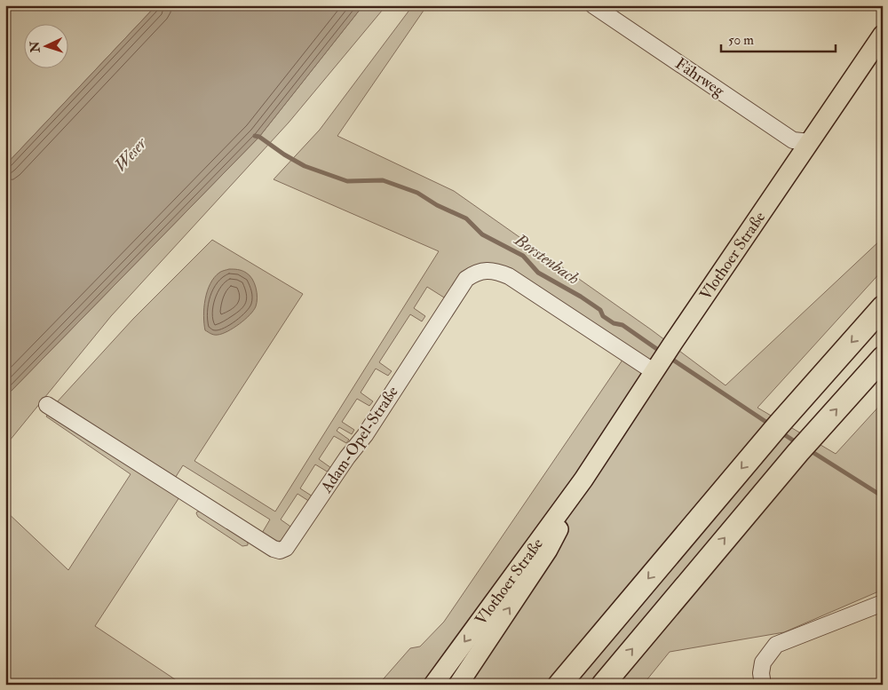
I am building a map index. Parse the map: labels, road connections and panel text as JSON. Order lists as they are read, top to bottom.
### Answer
{
  "streets": {
    "main road": ["Vlothoer Straße"],
    "street": ["Fährweg", "Adam-Opel-Straße"]
  },
  "crossings": [
    ["Fährweg", "Vlothoer Straße"],
    ["Vlothoer Straße", "Adam-Opel-Straße"]
  ],
  "water": ["Weser", "Borstenbach"],
  "scale_bar": "50 m",
  "north": "left"
}
